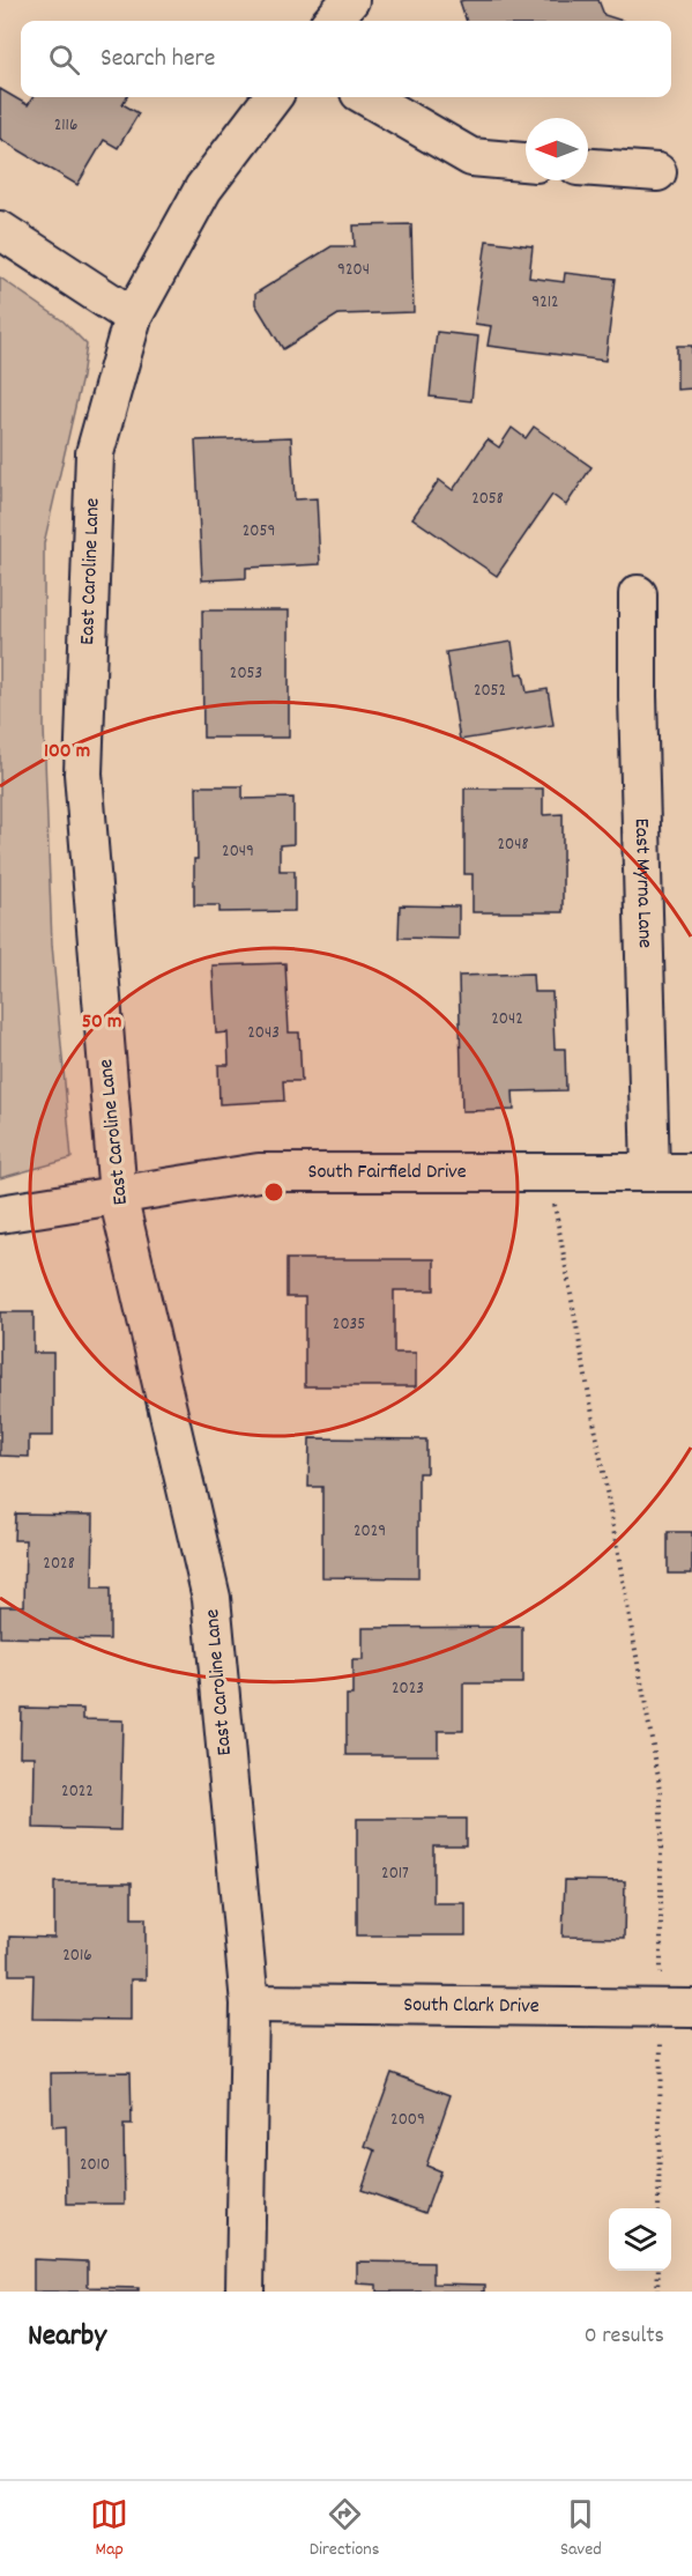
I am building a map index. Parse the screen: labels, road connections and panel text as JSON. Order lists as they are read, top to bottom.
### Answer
{
  "streets": {
    "street": [
      "East Caroline Lane",
      "East Myrna Lane",
      "South Fairfield Drive",
      "South Clark Drive"
    ]
  },
  "crossings": [
    ["East Caroline Lane", "South Fairfield Drive"],
    ["East Caroline Lane", "South Clark Drive"],
    ["East Myrna Lane", "South Fairfield Drive"]
  ],
  "house_numbers": [
    "2116",
    "9204",
    "9212",
    "2058",
    "2059",
    "2053",
    "2052",
    "2048",
    "2049",
    "2042",
    "2043",
    "2035",
    "2029",
    "2028",
    "2023",
    "2022",
    "2017",
    "2016",
    "2009",
    "2010"
  ],
  "north": "left",
  "page": {
    "search": "Search here",
    "heading": ["Nearby", "0 results"],
    "nav": ["Map", "Directions", "Saved"]
  },
  "rings": ["100 m", "50 m"]
}
